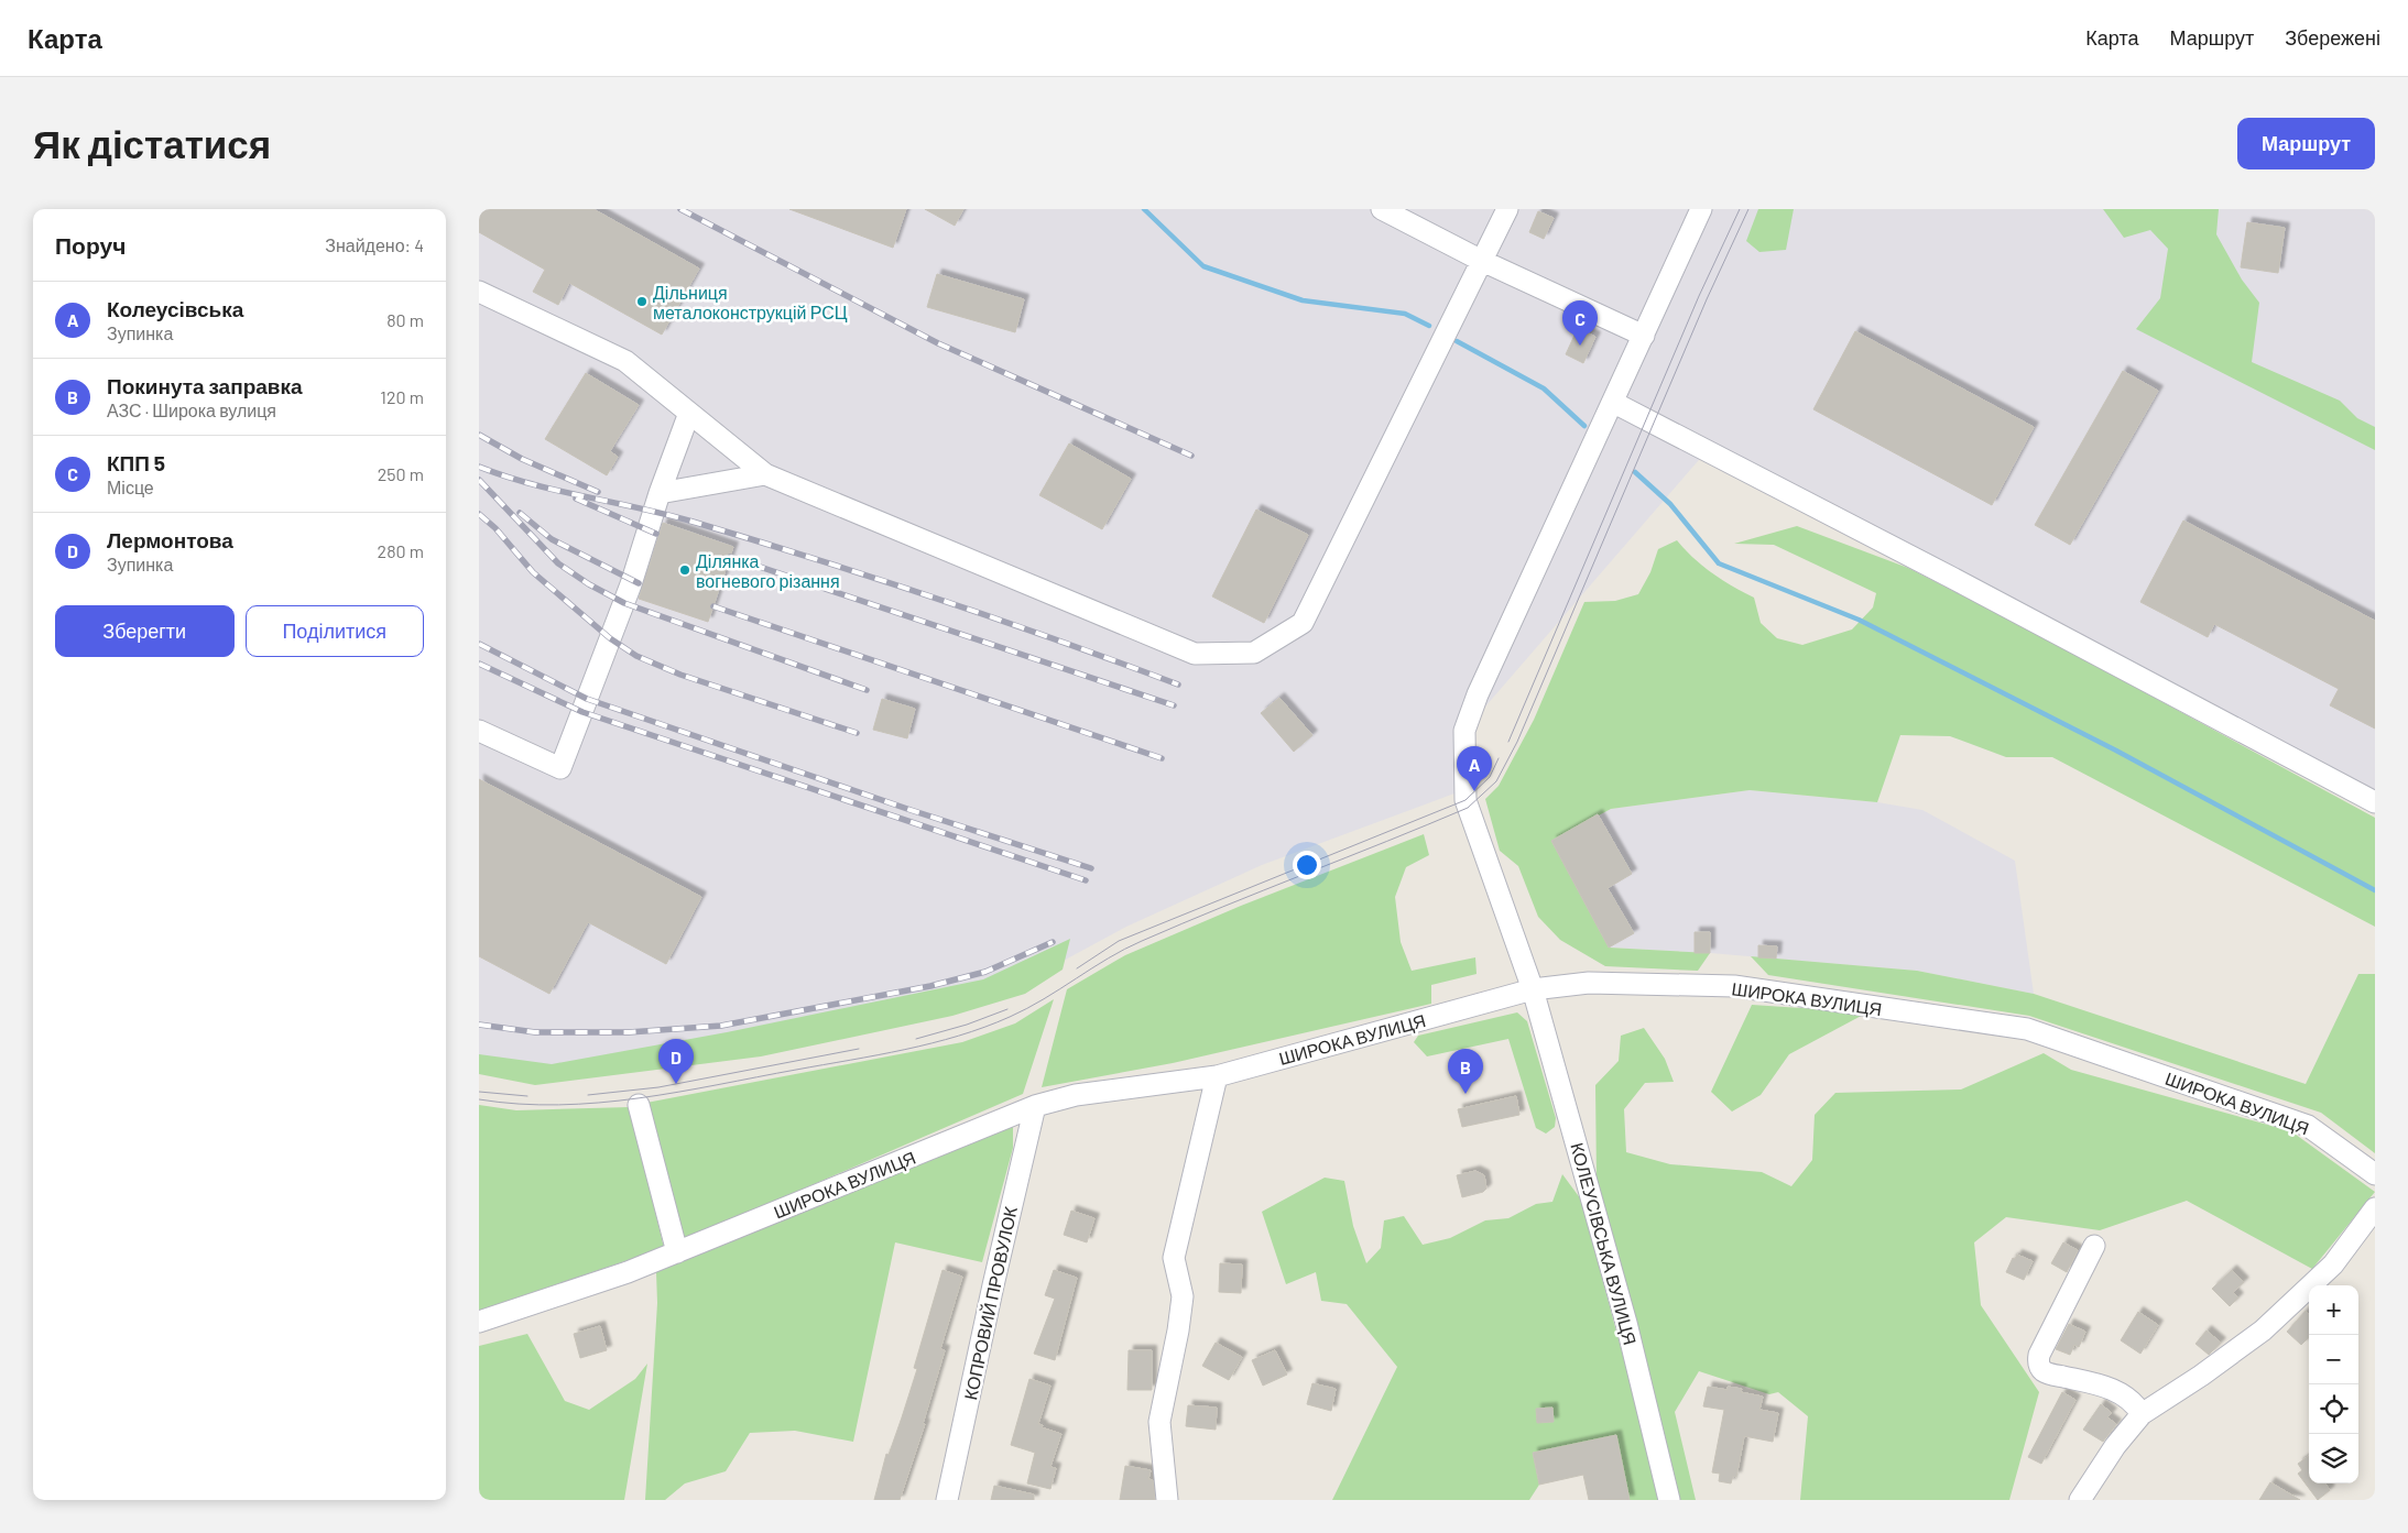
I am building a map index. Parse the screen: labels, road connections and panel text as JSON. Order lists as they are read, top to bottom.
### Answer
{
  "streets": {
    "street": ["ШИРОКА ВУЛИЦЯ", "КОЛЕУСІВСЬКА ВУЛИЦЯ", "КОПРОВИЙ ПРОВУЛОК"]
  },
  "crossings": [
    ["ШИРОКА ВУЛИЦЯ", "КОЛЕУСІВСЬКА ВУЛИЦЯ"],
    ["ШИРОКА ВУЛИЦЯ", "КОПРОВИЙ ПРОВУЛОК"]
  ],
  "places": ["Дільниця металоконструкцій РСЦ", "Ділянка вогневого різання"],
  "page": {
    "header": "Карта",
    "nav": ["Карта", "Маршрут", "Збережені"],
    "buttons": [
      "Маршрут",
      ["Зберегти", "Поділитися"]
    ],
    "title": "Як дістатися",
    "heading": ["Поруч", "Знайдено: 4"],
    "list": [
      {
        "mark": "A",
        "name": "Колеусівська",
        "note": "Зупинка",
        "value": "80 m"
      },
      {
        "mark": "B",
        "name": "Покинута заправка",
        "note": "АЗС · Широка вулиця",
        "value": "120 m"
      },
      {
        "mark": "C",
        "name": "КПП 5",
        "note": "Місце",
        "value": "250 m"
      },
      {
        "mark": "D",
        "name": "Лермонтова",
        "note": "Зупинка",
        "value": "280 m"
      }
    ],
    "pins": [
      "C",
      "A",
      "D",
      "B"
    ],
    "map_buttons": ["+", "−"]
  }
}
